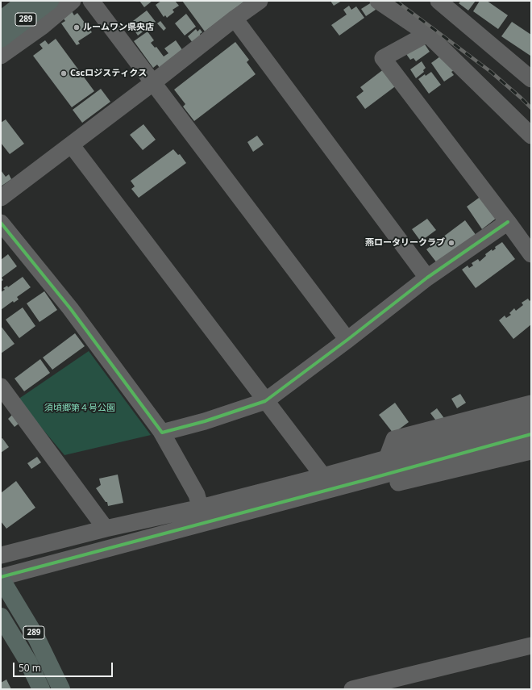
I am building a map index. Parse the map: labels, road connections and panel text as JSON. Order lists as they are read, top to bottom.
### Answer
{
  "streets": {
    "highway": ["289"]
  },
  "parks": ["須頃郷第４号公園"],
  "places": ["ルームワン県央店", "Cscロジスティクス", "燕ロータリークラブ"],
  "scale_bar": "50 m"
}
